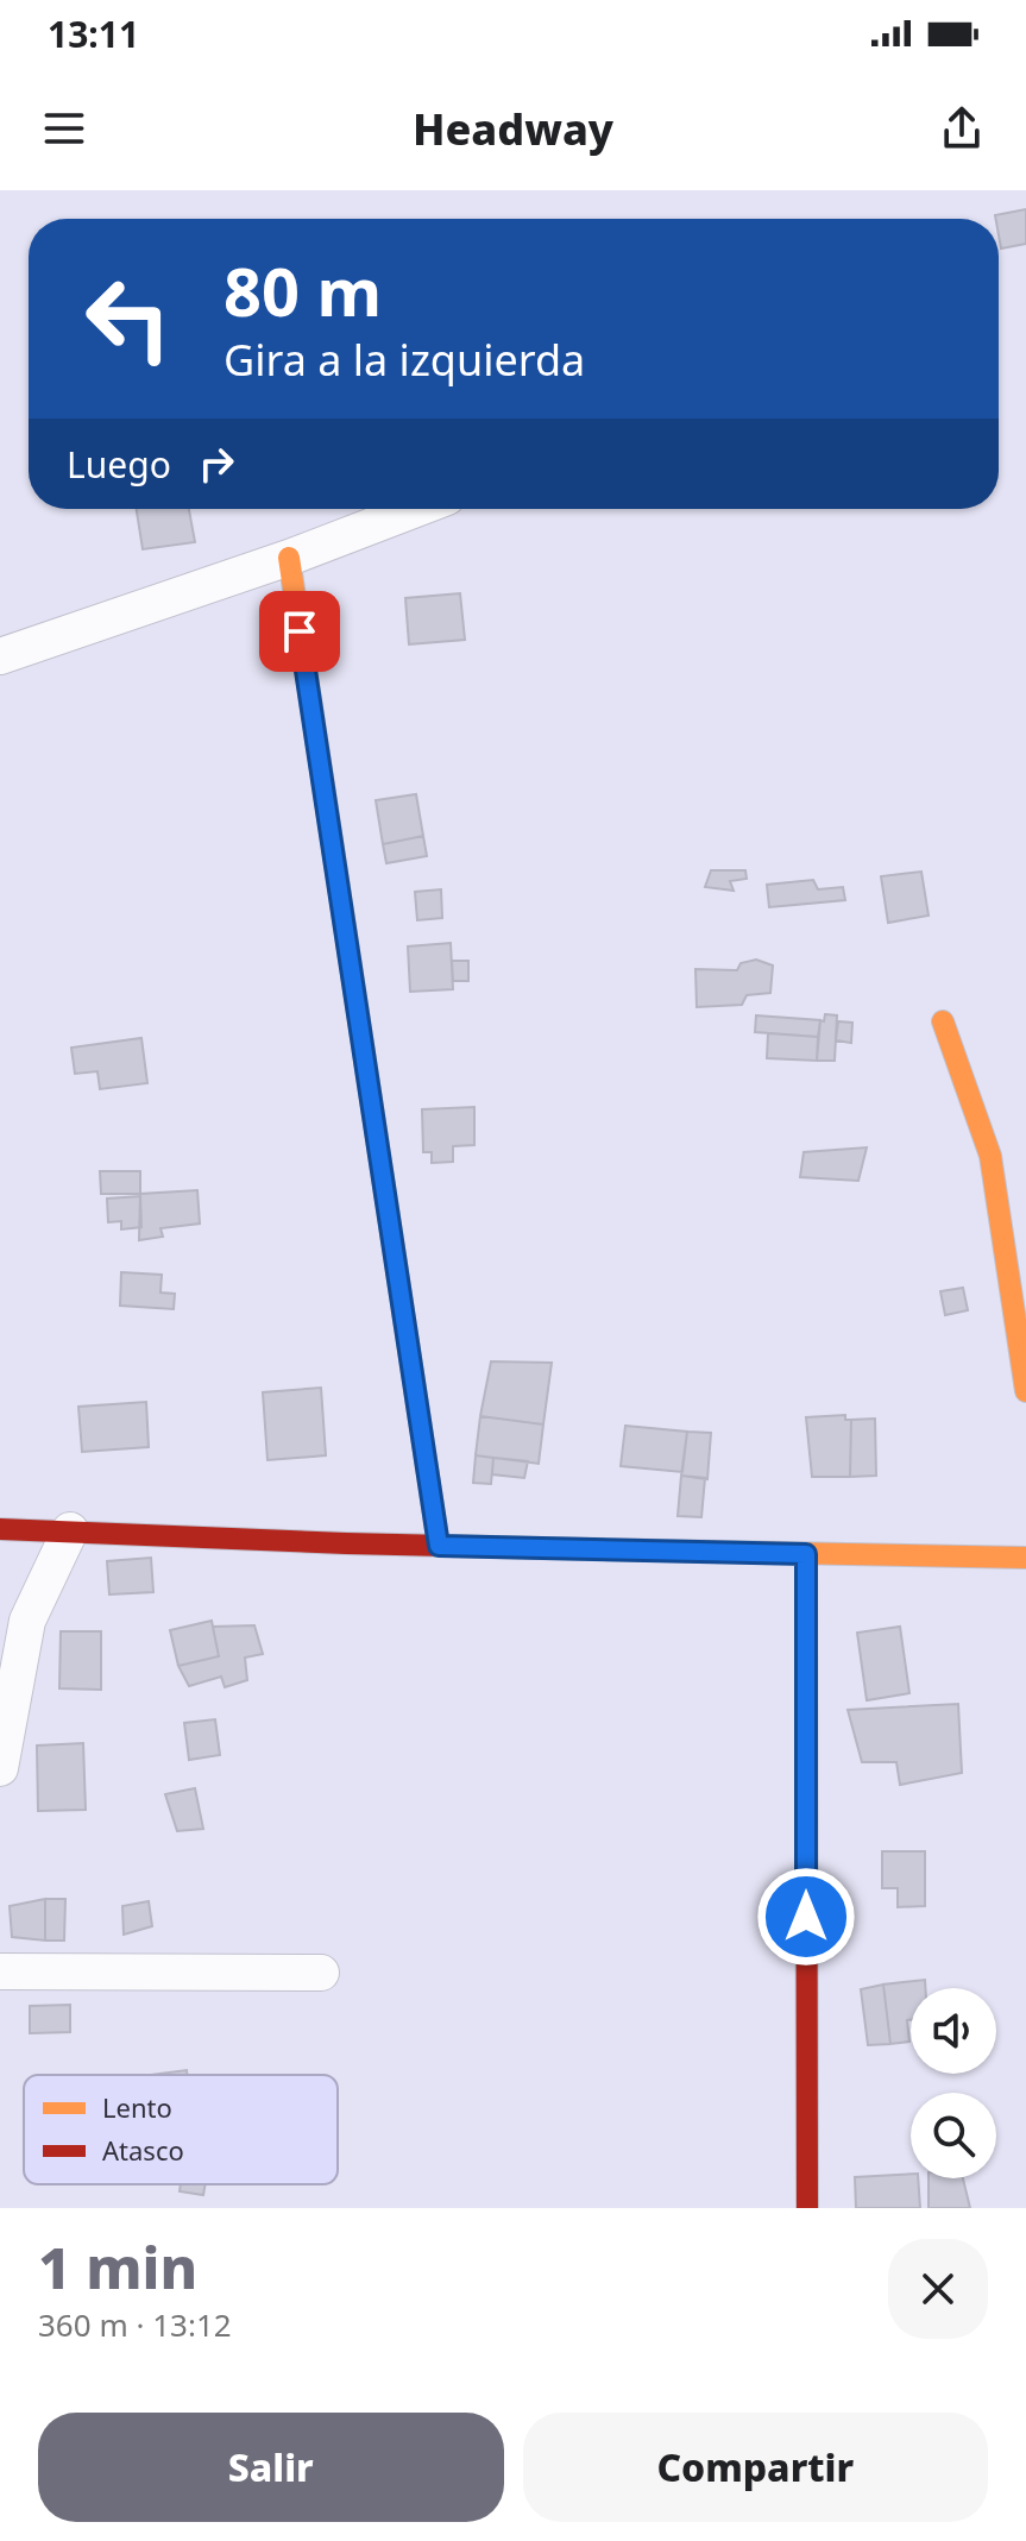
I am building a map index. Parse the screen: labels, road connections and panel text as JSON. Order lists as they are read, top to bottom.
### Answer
{
  "legend": ["Lento", "Atasco"],
  "page": {
    "status": "13:11",
    "header": "Headway",
    "turn": ["80 m", "Gira a la izquierda"],
    "then": "Luego",
    "heading": ["1 min", "360 m · 13:12"],
    "buttons": ["Salir", "Compartir"]
  }
}
